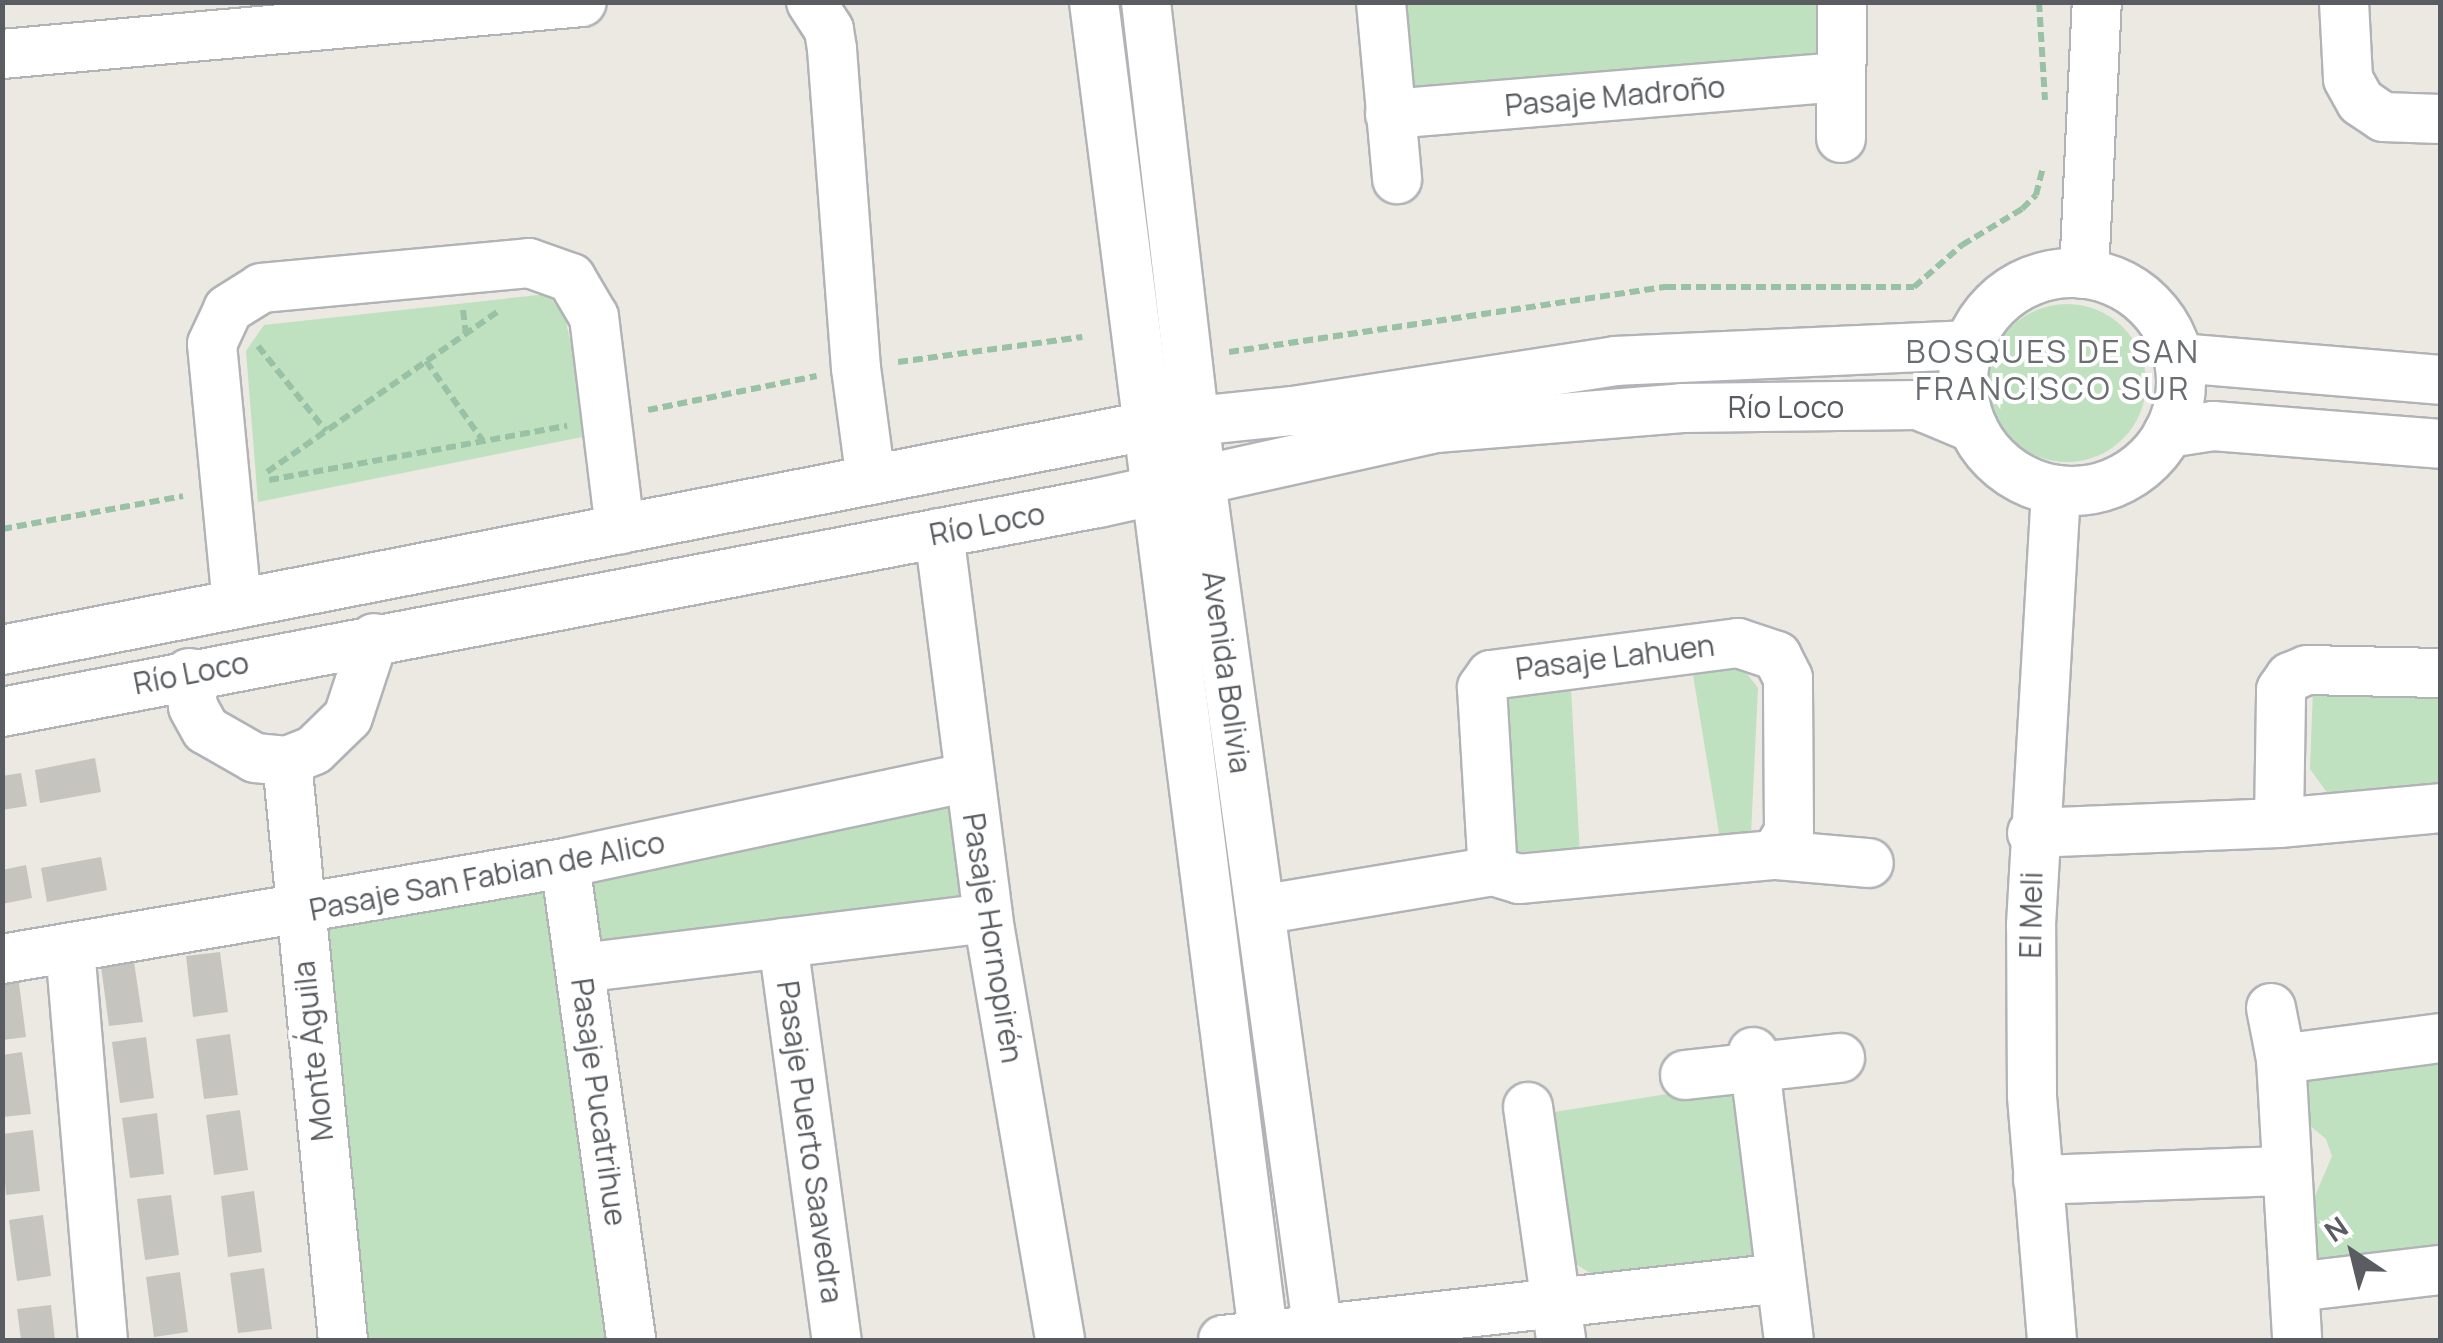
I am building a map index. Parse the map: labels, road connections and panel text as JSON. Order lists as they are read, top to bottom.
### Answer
{
  "streets": {
    "street": [
      "Pasaje Madroño",
      "Río Loco",
      "Pasaje Lahuen",
      "Avenida Bolivia",
      "Pasaje San Fabian de Alico",
      "El Meli",
      "Pasaje Hornopirén",
      "Monte Águila",
      "Pasaje Pucatrihue",
      "Pasaje Puerto Saavedra"
    ]
  },
  "crossings": [
    ["Río Loco", "Avenida Bolivia"],
    ["Río Loco", "El Meli"],
    ["Río Loco", "Pasaje Hornopirén"],
    ["Pasaje San Fabian de Alico", "Pasaje Hornopirén"],
    ["Pasaje San Fabian de Alico", "Monte Águila"],
    ["Pasaje San Fabian de Alico", "Pasaje Pucatrihue"]
  ],
  "districts": ["BOSQUES DE SAN FRANCISCO SUR"],
  "north": "top left"
}
